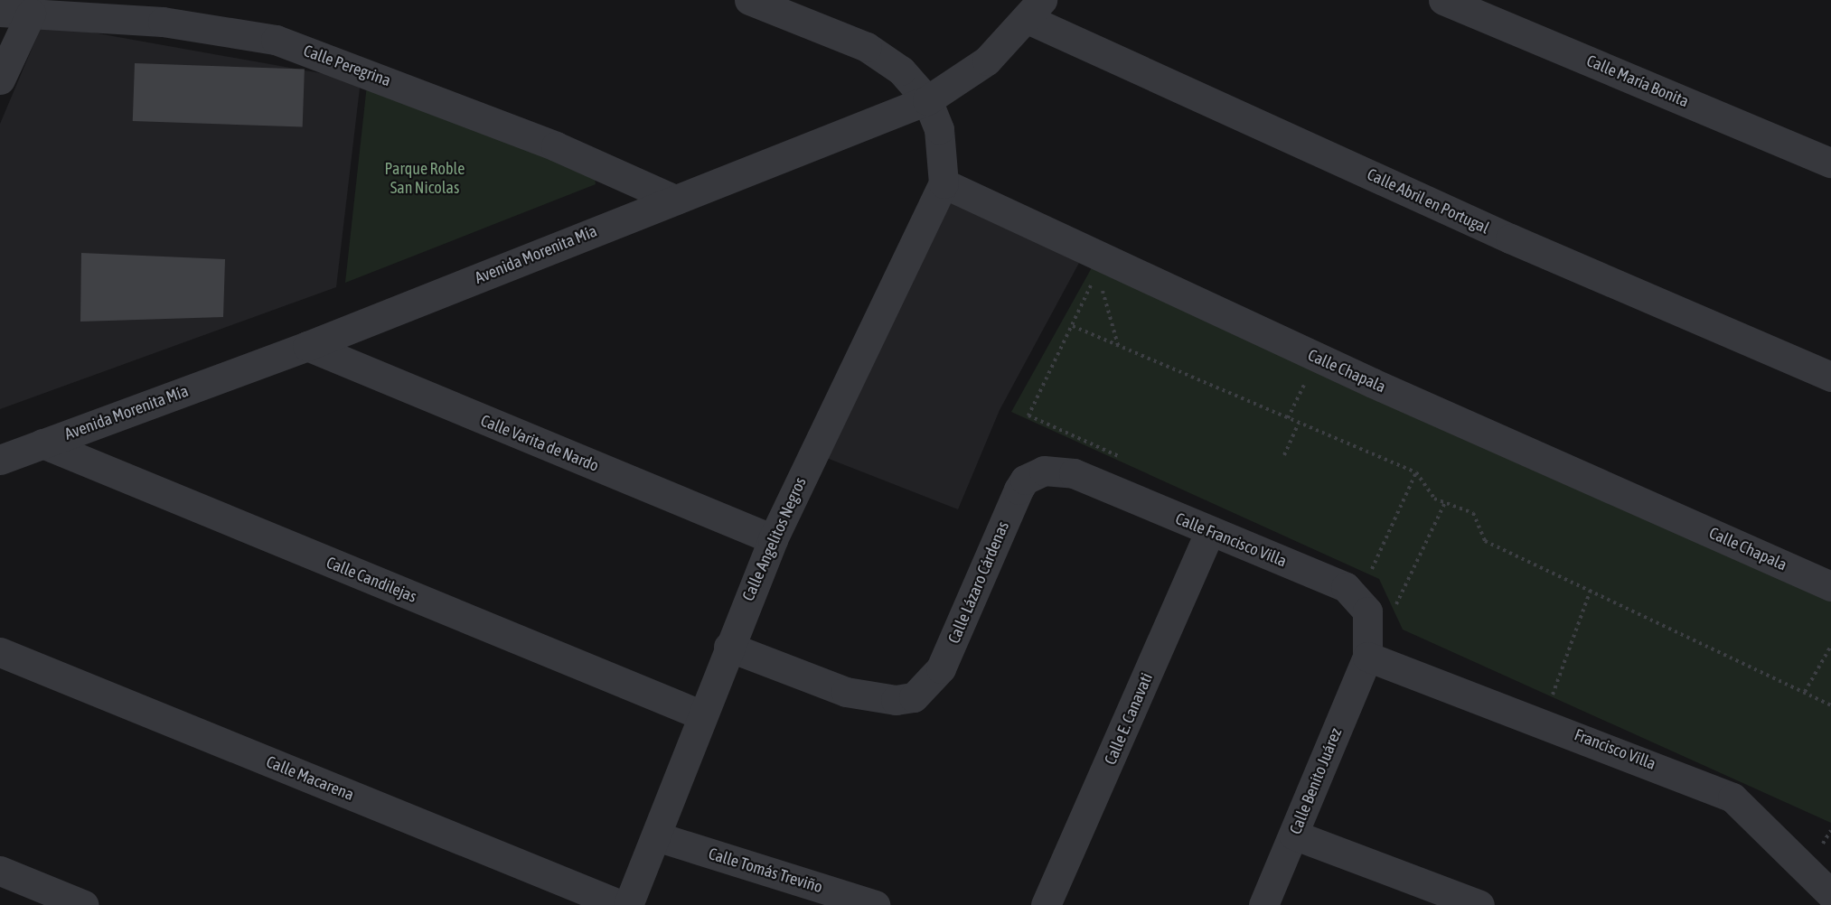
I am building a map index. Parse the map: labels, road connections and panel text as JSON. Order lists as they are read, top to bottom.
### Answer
{
  "streets": {
    "street": [
      "Calle Peregrina",
      "Calle María Bonita",
      "Calle Abril en Portugal",
      "Avenida Morenita Mía",
      "Calle Chapala",
      "Calle Varita de Nardo",
      "Calle Angelitos Negros",
      "Calle Francisco Villa",
      "Calle Candilejas",
      "Calle Lázaro Cárdenas",
      "Calle E. Canavati",
      "Francisco Villa",
      "Calle Macarena",
      "Calle Benito Juárez",
      "Calle Tomás Treviño"
    ]
  },
  "crossings": [
    ["Calle Peregrina", "Avenida Morenita Mía"],
    ["Calle Abril en Portugal", "Avenida Morenita Mía"],
    ["Avenida Morenita Mía", "Calle Varita de Nardo"],
    ["Avenida Morenita Mía", "Calle Candilejas"],
    ["Calle Chapala", "Calle Angelitos Negros"],
    ["Calle Varita de Nardo", "Calle Angelitos Negros"],
    ["Calle Angelitos Negros", "Calle Candilejas"],
    ["Calle Angelitos Negros", "Calle Lázaro Cárdenas"],
    ["Calle Angelitos Negros", "Calle Tomás Treviño"],
    ["Calle Francisco Villa", "Calle Lázaro Cárdenas"],
    ["Calle Francisco Villa", "Calle E. Canavati"],
    ["Calle Francisco Villa", "Francisco Villa"],
    ["Calle Francisco Villa", "Calle Benito Juárez"],
    ["Francisco Villa", "Calle Benito Juárez"]
  ],
  "parks": ["Parque Roble San Nicolas"]
}
